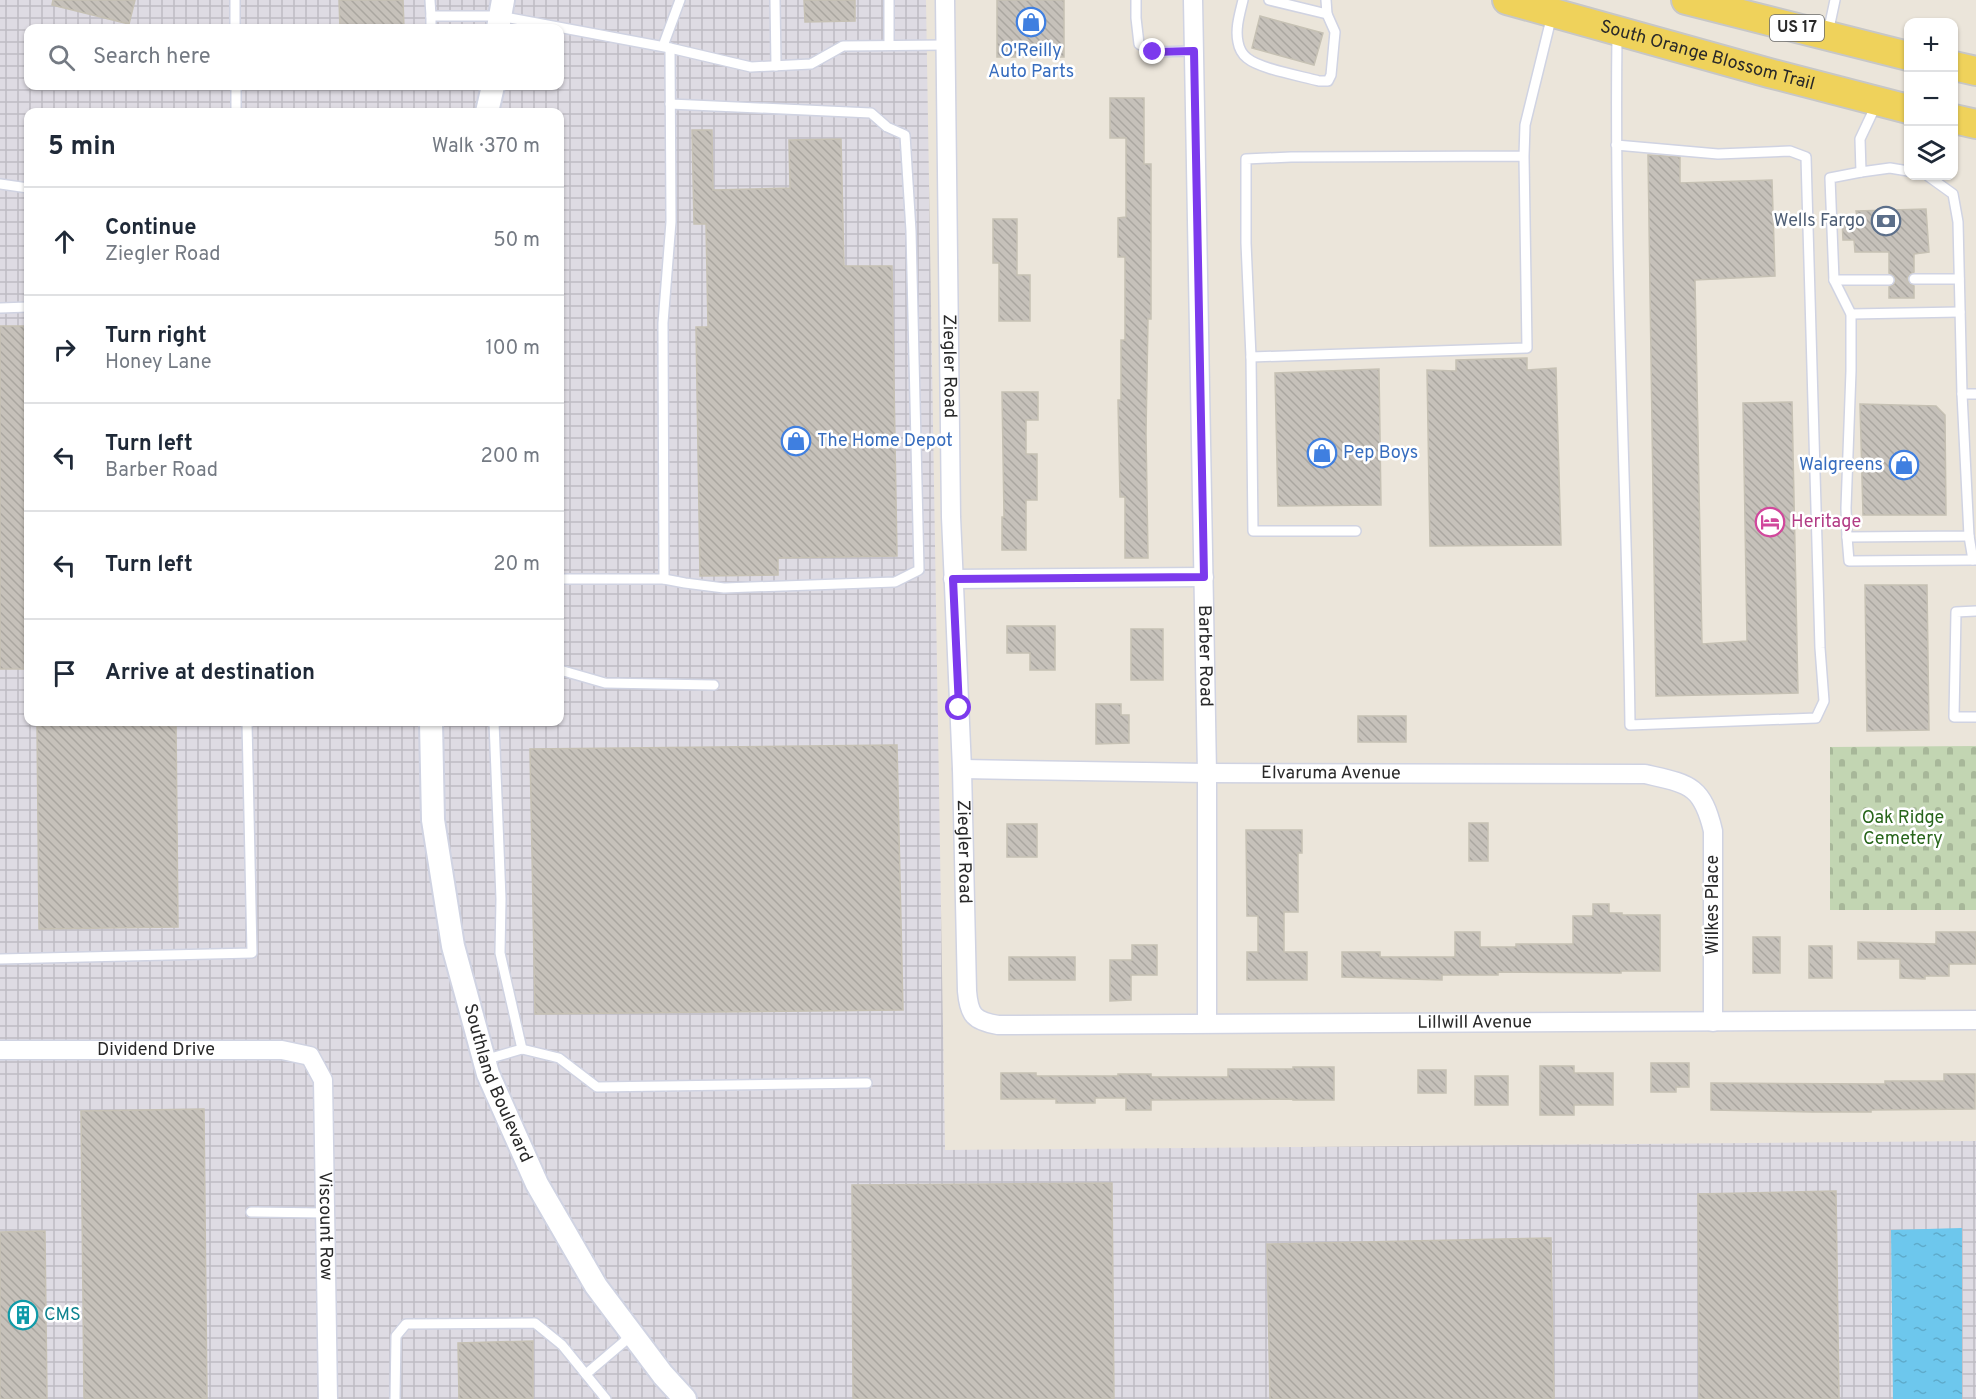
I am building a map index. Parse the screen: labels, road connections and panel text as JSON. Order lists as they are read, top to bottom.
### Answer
{
  "streets": {
    "main road": ["US 17", "South Orange Blossom Trail"],
    "street": [
      "Ziegler Road",
      "Barber Road",
      "Elvaruma Avenue",
      "Wilkes Place",
      "Lillwill Avenue",
      "Dividend Drive",
      "Southland Boulevard",
      "Viscount Row"
    ]
  },
  "crossings": [
    ["Ziegler Road", "Elvaruma Avenue"],
    ["Ziegler Road", "Lillwill Avenue"],
    ["Barber Road", "Elvaruma Avenue"],
    ["Barber Road", "Lillwill Avenue"],
    ["Elvaruma Avenue", "Wilkes Place"],
    ["Wilkes Place", "Lillwill Avenue"],
    ["Dividend Drive", "Viscount Row"]
  ],
  "parks": ["Oak Ridge Cemetery"],
  "places": {
    "shop": [
      "O'Reilly Auto Parts",
      "The Home Depot",
      "Pep Boys",
      "Walgreens"
    ],
    "bank": ["Wells Fargo"],
    "hotel": ["Heritage"],
    "building": ["CMS"]
  },
  "page": {
    "map_buttons": ["+", "−"],
    "search": "Search here",
    "heading": ["5 min", "Walk · 370 m"],
    "list": [
      ["Continue", "Ziegler Road", "50 m"],
      ["Turn right", "Honey Lane", "100 m"],
      ["Turn left", "Barber Road", "200 m"],
      ["Turn left", "20 m"],
      "Arrive at destination"
    ]
  }
}
